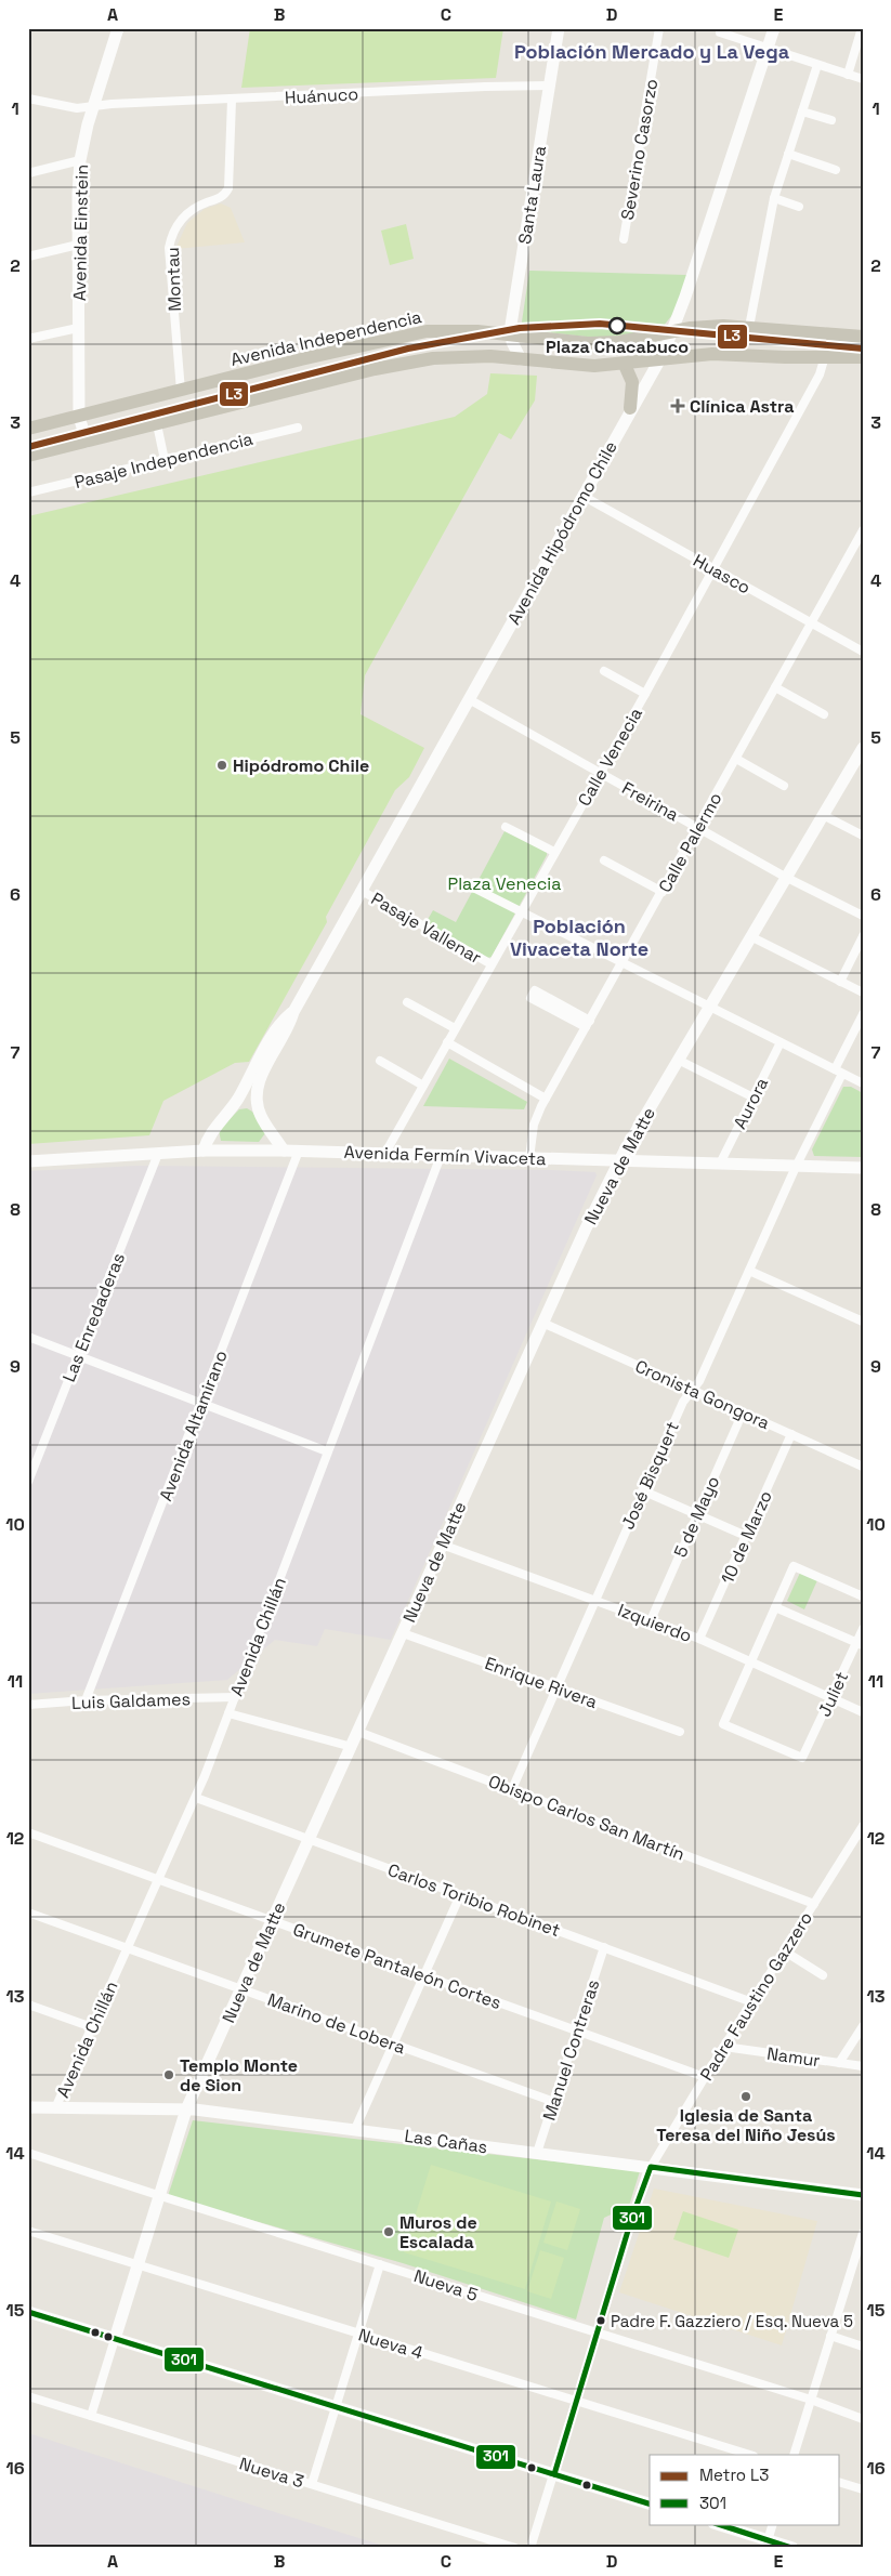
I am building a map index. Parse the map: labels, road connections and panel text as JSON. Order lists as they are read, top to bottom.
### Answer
{
  "streets": {
    "main road": ["Avenida Independencia"],
    "street": [
      "Huánuco",
      "Severino Casorzo",
      "Santa Laura",
      "Avenida Einstein",
      "Montau",
      "Pasaje Independencia",
      "Avenida Hipódromo Chile",
      "Huasco",
      "Calle Venecia",
      "Freirina",
      "Calle Palermo",
      "Pasaje Vallenar",
      "Aurora",
      "Avenida Fermín Vivaceta",
      "Nueva de Matte",
      "Las Enredaderas",
      "Cronista Gongora",
      "Avenida Altamirano",
      "José Bisquert",
      "5 de Mayo",
      "10 de Marzo",
      "Izquierdo",
      "Avenida Chillán",
      "Enrique Rivera",
      "Juliet",
      "Luis Galdames",
      "Obispo Carlos San Martín",
      "Carlos Toribio Robinet",
      "Grumete Pantaleón Cortes",
      "Padre Faustino Gazzero",
      "Marino de Lobera",
      "Manuel Contreras",
      "Namur",
      "Las Cañas",
      "Nueva 5",
      "Nueva 4",
      "Nueva 3"
    ]
  },
  "crossings": [
    ["Huánuco", "Santa Laura"],
    ["Huánuco", "Avenida Einstein"],
    ["Huánuco", "Montau"],
    ["Santa Laura", "Avenida Independencia"],
    ["Avenida Einstein", "Avenida Independencia"],
    ["Montau", "Avenida Independencia"],
    ["Avenida Independencia", "Avenida Hipódromo Chile"],
    ["Avenida Hipódromo Chile", "Huasco"],
    ["Avenida Hipódromo Chile", "Freirina"],
    ["Avenida Hipódromo Chile", "Pasaje Vallenar"],
    ["Avenida Hipódromo Chile", "Avenida Fermín Vivaceta"],
    ["Huasco", "Calle Venecia"],
    ["Huasco", "Calle Palermo"],
    ["Calle Venecia", "Freirina"],
    ["Calle Venecia", "Pasaje Vallenar"],
    ["Calle Venecia", "Avenida Fermín Vivaceta"],
    ["Freirina", "Calle Palermo"],
    ["Freirina", "Nueva de Matte"],
    ["Calle Palermo", "Avenida Fermín Vivaceta"],
    ["Aurora", "Avenida Fermín Vivaceta"],
    ["Avenida Fermín Vivaceta", "Nueva de Matte"],
    ["Avenida Fermín Vivaceta", "Las Enredaderas"],
    ["Avenida Fermín Vivaceta", "Avenida Altamirano"],
    ["Avenida Fermín Vivaceta", "José Bisquert"],
    ["Avenida Fermín Vivaceta", "Avenida Chillán"],
    ["Nueva de Matte", "Cronista Gongora"],
    ["Nueva de Matte", "Izquierdo"],
    ["Nueva de Matte", "Enrique Rivera"],
    ["Nueva de Matte", "Obispo Carlos San Martín"],
    ["Nueva de Matte", "Carlos Toribio Robinet"],
    ["Nueva de Matte", "Grumete Pantaleón Cortes"],
    ["Nueva de Matte", "Marino de Lobera"],
    ["Nueva de Matte", "Las Cañas"],
    ["Nueva de Matte", "Nueva 5"],
    ["Nueva de Matte", "Nueva 4"],
    ["Nueva de Matte", "Nueva 3"],
    ["Cronista Gongora", "José Bisquert"],
    ["Cronista Gongora", "5 de Mayo"],
    ["Cronista Gongora", "10 de Marzo"],
    ["Avenida Altamirano", "Luis Galdames"],
    ["José Bisquert", "Izquierdo"],
    ["José Bisquert", "Enrique Rivera"],
    ["José Bisquert", "Obispo Carlos San Martín"],
    ["5 de Mayo", "Izquierdo"],
    ["10 de Marzo", "Izquierdo"],
    ["Izquierdo", "Juliet"],
    ["Avenida Chillán", "Luis Galdames"],
    ["Avenida Chillán", "Carlos Toribio Robinet"],
    ["Avenida Chillán", "Grumete Pantaleón Cortes"],
    ["Avenida Chillán", "Marino de Lobera"],
    ["Avenida Chillán", "Las Cañas"],
    ["Obispo Carlos San Martín", "Padre Faustino Gazzero"],
    ["Carlos Toribio Robinet", "Padre Faustino Gazzero"],
    ["Carlos Toribio Robinet", "Manuel Contreras"],
    ["Grumete Pantaleón Cortes", "Padre Faustino Gazzero"],
    ["Grumete Pantaleón Cortes", "Manuel Contreras"],
    ["Padre Faustino Gazzero", "Namur"],
    ["Padre Faustino Gazzero", "Las Cañas"],
    ["Padre Faustino Gazzero", "Nueva 5"],
    ["Padre Faustino Gazzero", "Nueva 4"],
    ["Marino de Lobera", "Manuel Contreras"],
    ["Manuel Contreras", "Las Cañas"]
  ],
  "districts": ["Población Mercado y La Vega", "Población Vivaceta Norte"],
  "parks": ["Plaza Venecia"],
  "places": {
    "other": [
      "Plaza Chacabuco",
      "Hipódromo Chile",
      "Templo Monte de Sion",
      "Iglesia de Santa Teresa del Niño Jesús",
      "Muros de Escalada",
      "Padre F. Gazziero / Esq. Nueva 5"
    ],
    "health": ["Clínica Astra"]
  },
  "lines": ["metro line L3", "transit line 301"],
  "legend": ["Metro L3", "301"],
  "grid": {
    "columns": [
      "A",
      "B",
      "C",
      "D",
      "E"
    ],
    "rows": [
      "1",
      "2",
      "3",
      "4",
      "5",
      "6",
      "7",
      "8",
      "9",
      "10",
      "11",
      "12",
      "13",
      "14",
      "15",
      "16"
    ]
  }
}
